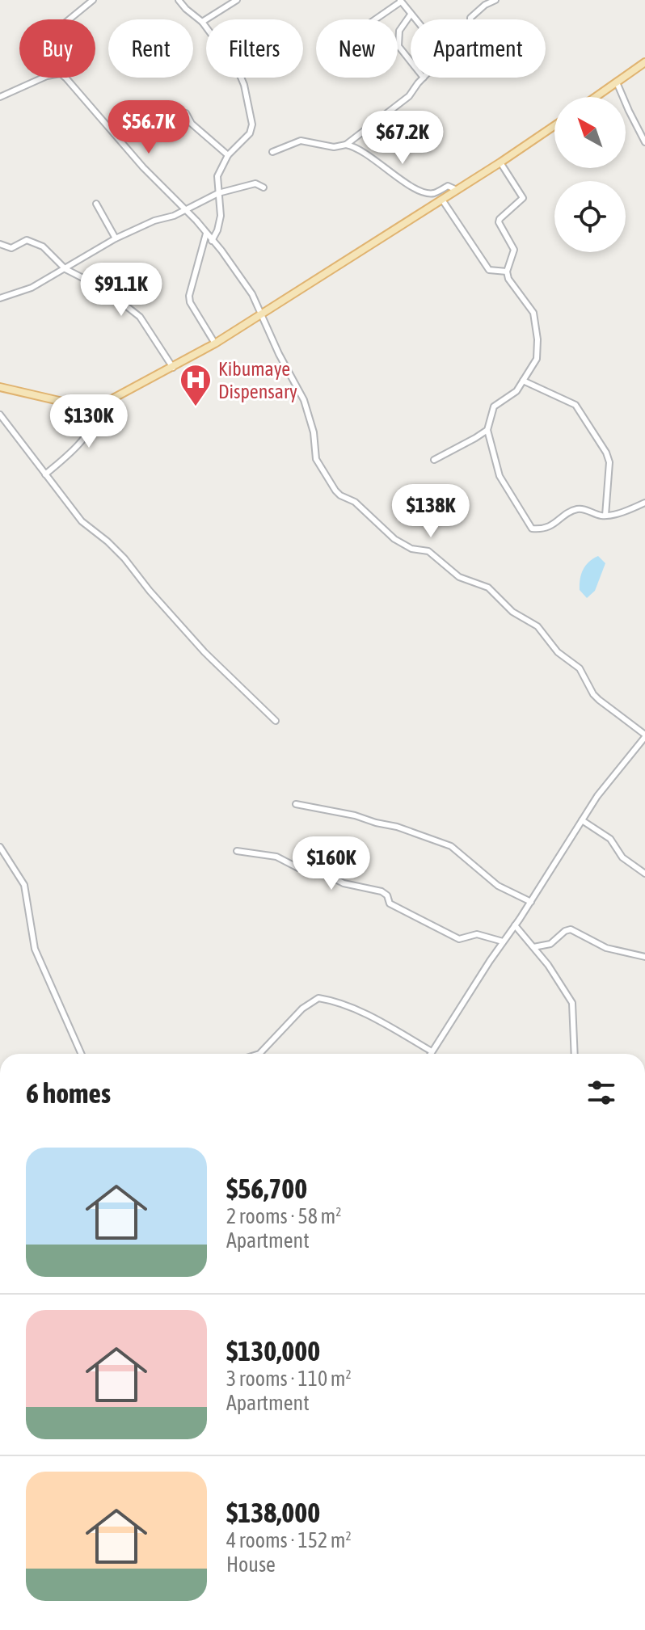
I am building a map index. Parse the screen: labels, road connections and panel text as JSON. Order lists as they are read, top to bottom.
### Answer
{
  "places": {
    "hospital": ["Kibumaye Dispensary"]
  },
  "north": "top left",
  "page": {
    "chip": [
      "Buy",
      "Rent",
      "Filters",
      "New",
      "Apartment"
    ],
    "price": [
      "$56.7K",
      "$67.2K",
      "$91.1K",
      "$130K",
      "$138K",
      "$160K"
    ],
    "heading": "6 homes",
    "list": [
      {
        "name": "$56,700",
        "note": "2 rooms · 58 m² · Apartment"
      },
      {
        "name": "$130,000",
        "note": "3 rooms · 110 m² · Apartment"
      },
      {
        "name": "$138,000",
        "note": "4 rooms · 152 m² · House"
      }
    ]
  }
}
